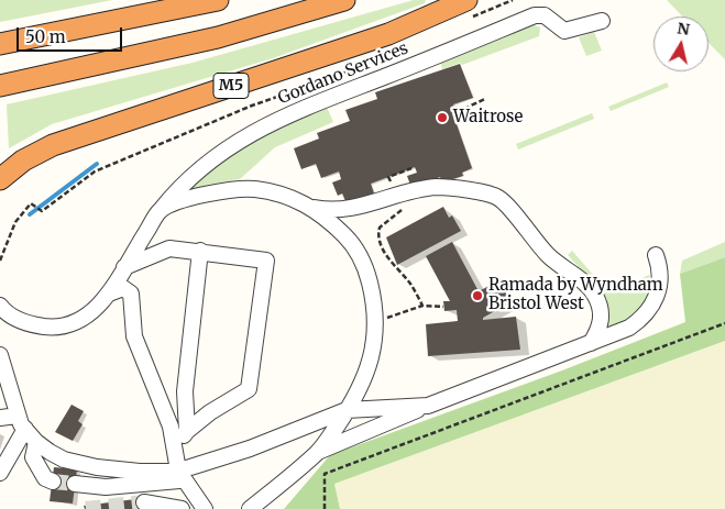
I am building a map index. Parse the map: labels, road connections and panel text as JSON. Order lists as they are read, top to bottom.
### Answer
{
  "streets": {
    "highway": ["M5"],
    "lane": ["Gordano Services"]
  },
  "places": ["Waitrose", "Ramada by Wyndham Bristol West"],
  "scale_bar": "50 m",
  "north": "top"
}
